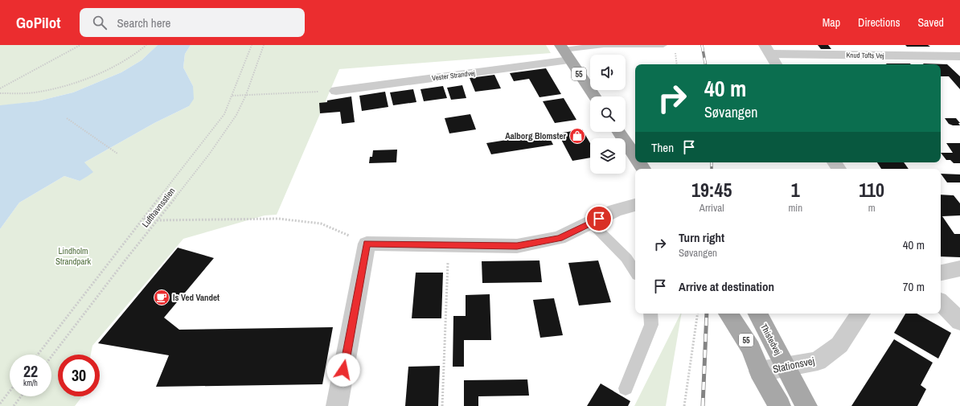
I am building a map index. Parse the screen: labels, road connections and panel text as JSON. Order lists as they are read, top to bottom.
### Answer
{
  "streets": {
    "main road": ["55", "Thistedvej"],
    "street": ["Knud Tofts Vej", "Vester Strandvej", "Stationsvej"],
    "path": ["Lufthavnsstien"]
  },
  "crossings": [
    ["55", "Vester Strandvej"],
    ["55", "Thistedvej"],
    ["55", "Stationsvej"],
    ["Thistedvej", "Stationsvej"]
  ],
  "parks": ["Lindholm Strandpark"],
  "places": {
    "shop": ["Aalborg Blomster"],
    "cafe": ["Is Ved Vandet"]
  },
  "page": {
    "header": "GoPilot",
    "search": "Search here",
    "nav": ["Map", "Directions", "Saved"],
    "turn": ["40 m", "Søvangen"],
    "then": "Then",
    "eta": [
      "19:45",
      "Arrival",
      "1",
      "min",
      "110",
      "m"
    ],
    "list": [
      {
        "name": "Turn right",
        "note": "Søvangen",
        "value": "40 m"
      },
      {
        "name": "Arrive at destination",
        "value": "70 m"
      }
    ],
    "speed": "22 km/h",
    "limit": "30"
  }
}
